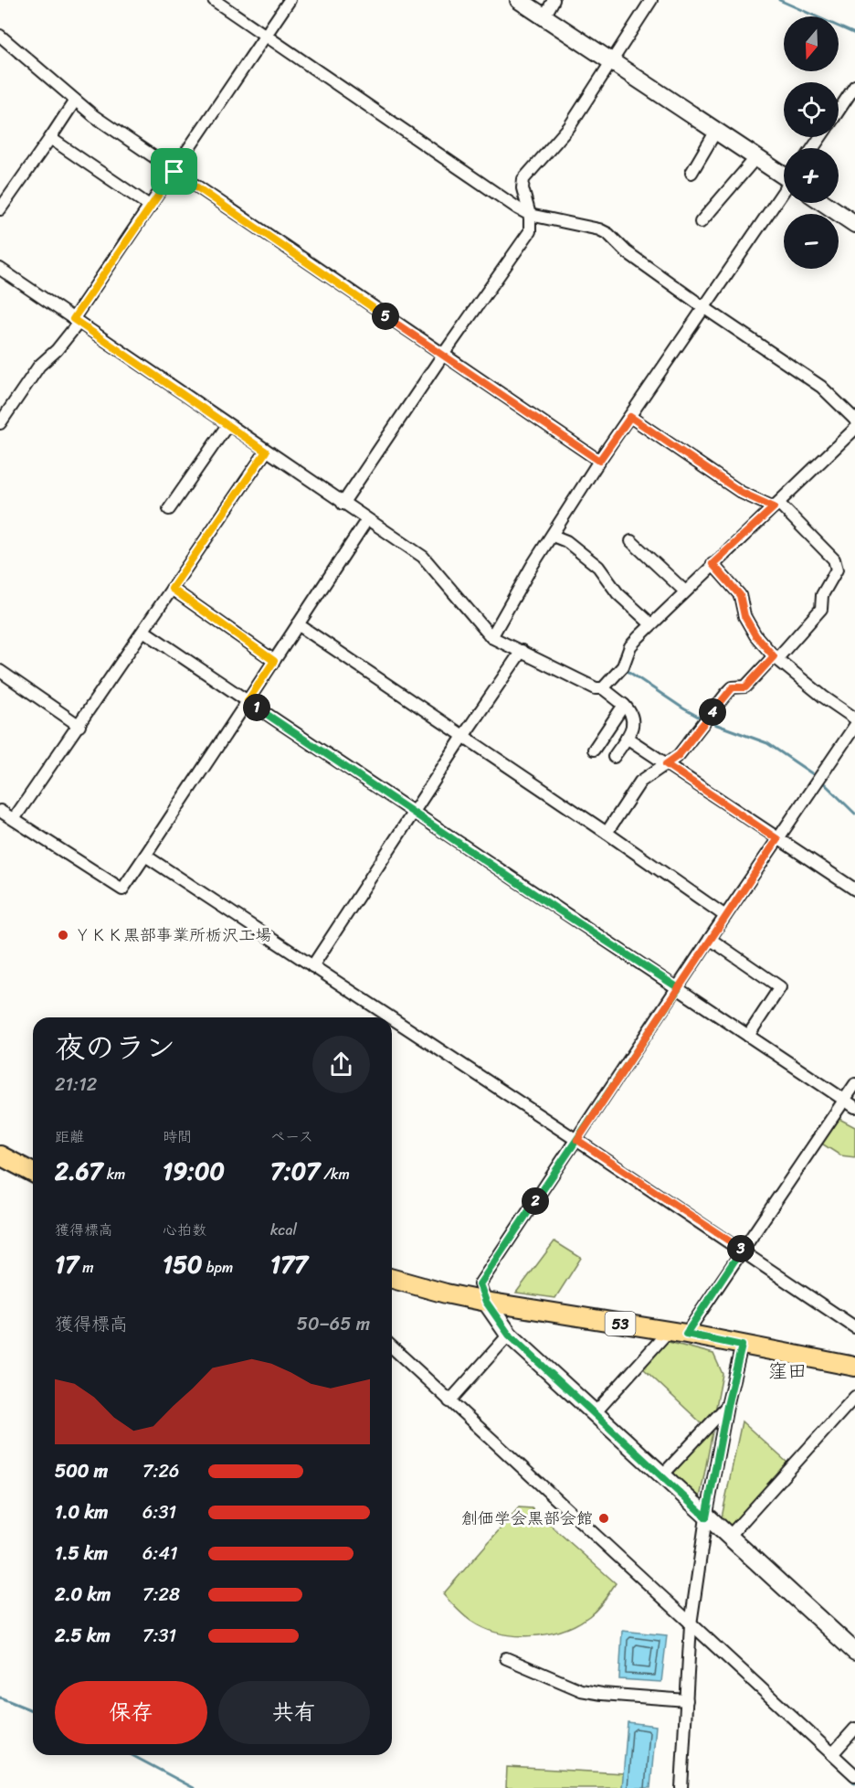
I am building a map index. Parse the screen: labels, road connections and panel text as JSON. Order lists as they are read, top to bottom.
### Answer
{
  "streets": {
    "main road": ["53"]
  },
  "districts": ["窪田"],
  "places": ["ＹＫＫ黒部事業所栃沢工場", "創価学会黒部会館"],
  "north": "bottom",
  "page": {
    "map_buttons": ["+", "−"],
    "pins": [
      "5",
      "1",
      "4",
      "2",
      "3"
    ],
    "heading": ["夜のラン", "21:12"],
    "stats": [
      ["距離", "2.67 km"],
      ["時間", "19:00"],
      ["ペース", "7:07 /km"],
      ["獲得標高", "17 m"],
      ["心拍数", "150 bpm"],
      ["kcal", "177"]
    ],
    "chart": ["獲得標高", "50–65 m"],
    "list": [
      {
        "name": "500 m",
        "note": "7:26"
      },
      {
        "name": "1.0 km",
        "note": "6:31"
      },
      {
        "name": "1.5 km",
        "note": "6:41"
      },
      {
        "name": "2.0 km",
        "note": "7:28"
      },
      {
        "name": "2.5 km",
        "note": "7:31"
      }
    ],
    "buttons": ["保存", "共有"]
  }
}
